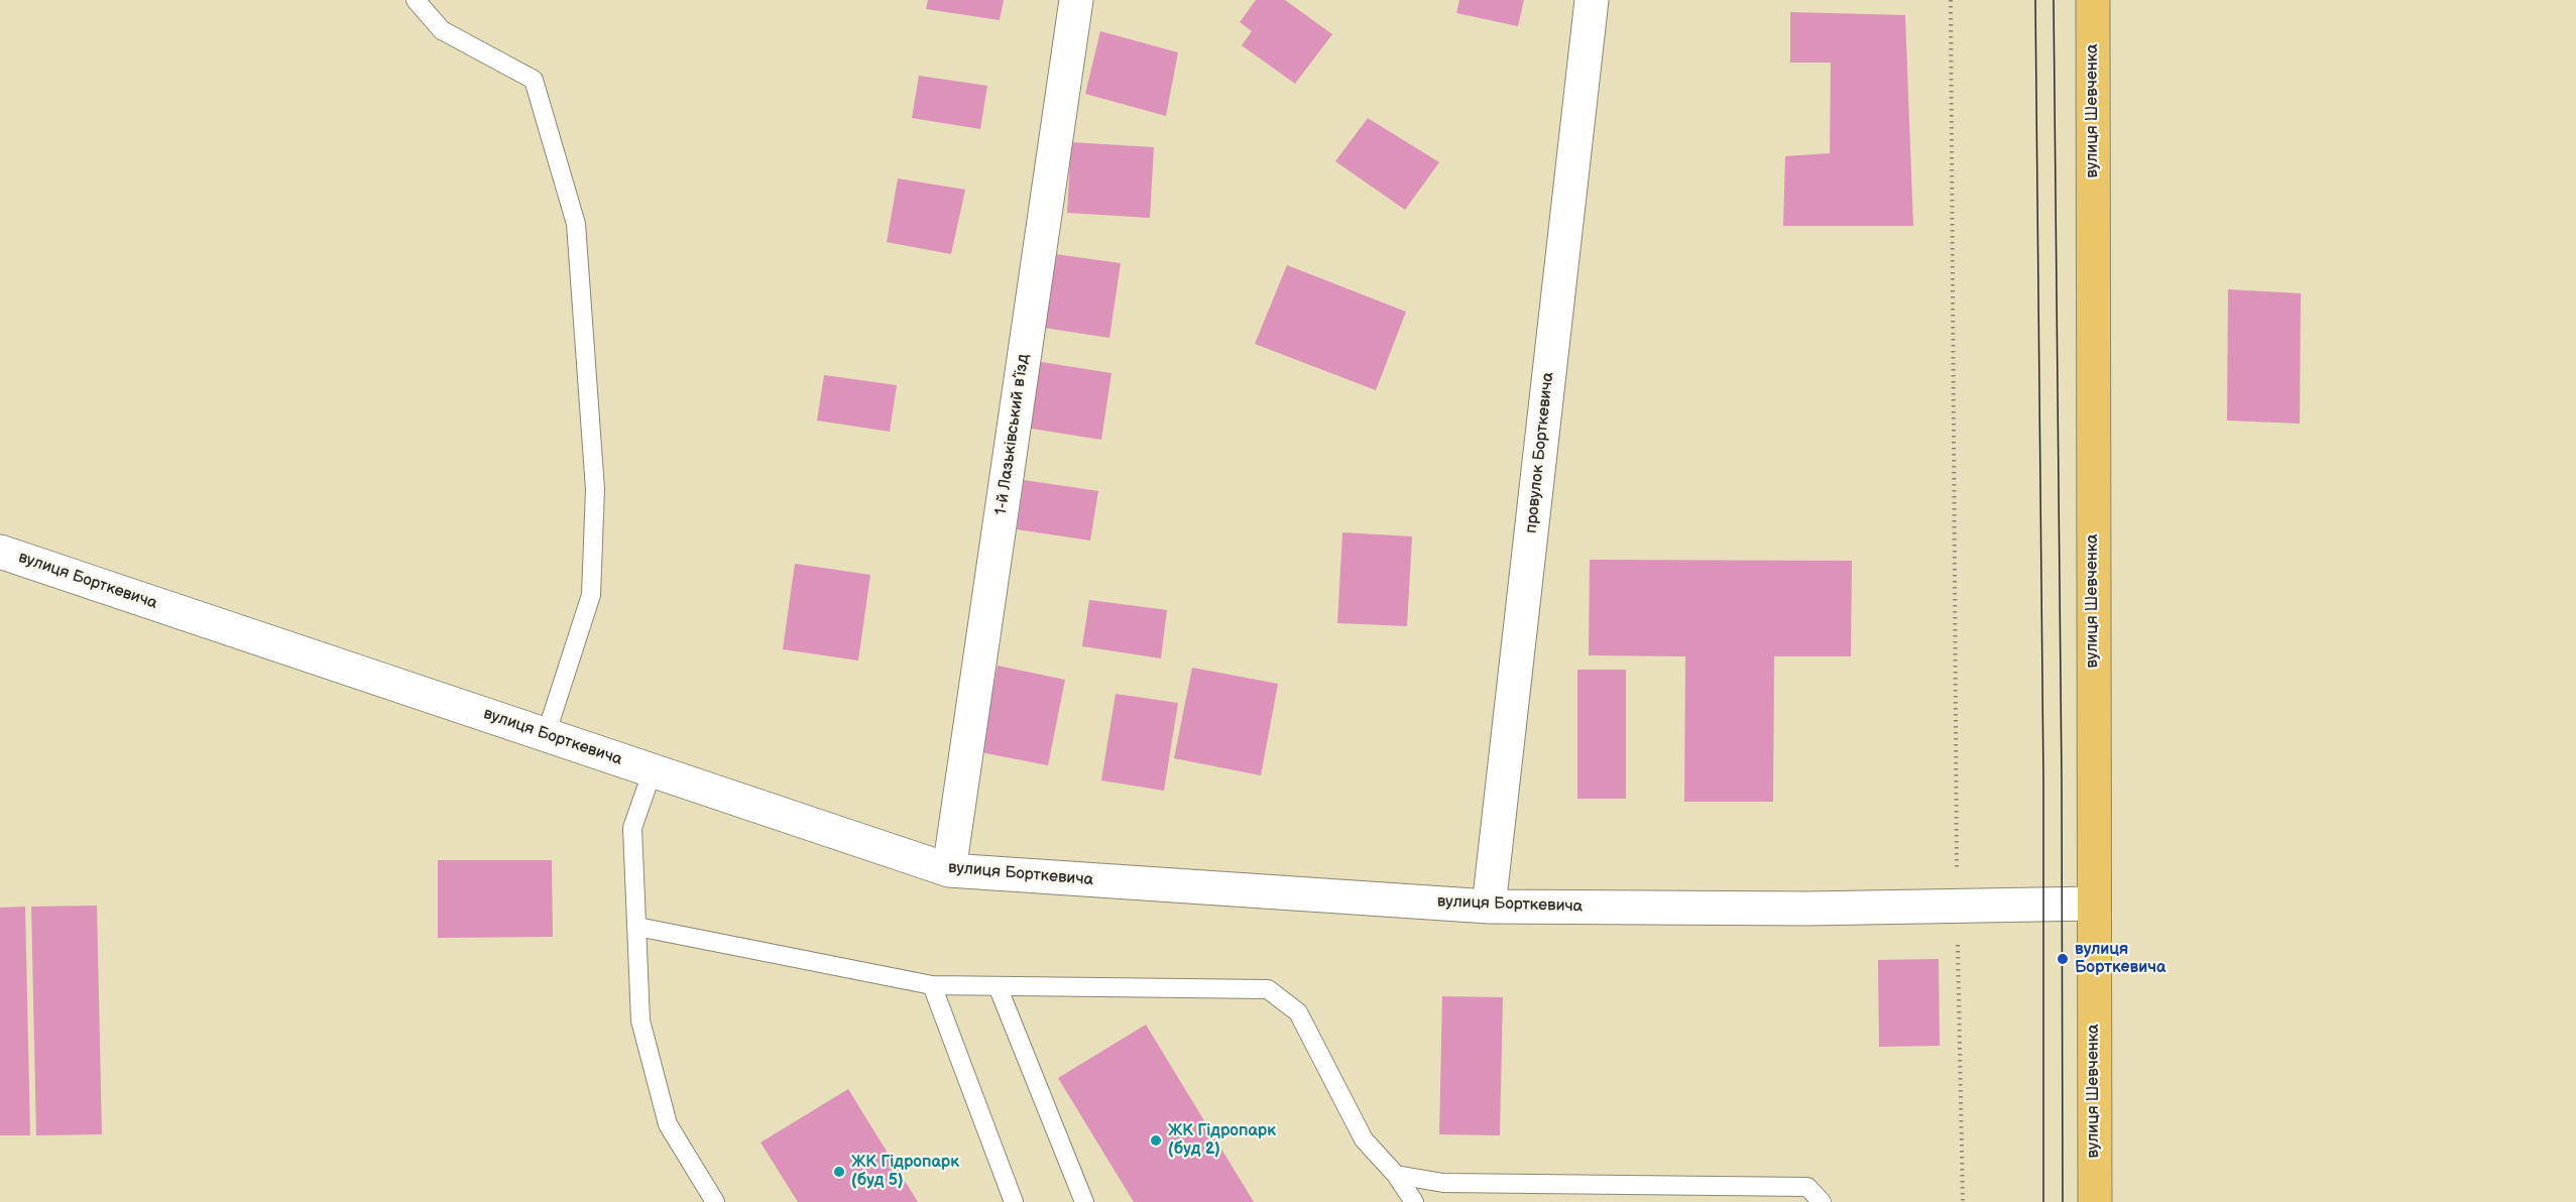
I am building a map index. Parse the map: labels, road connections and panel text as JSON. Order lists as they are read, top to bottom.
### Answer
{
  "streets": {
    "main road": ["вулиця Шевченка"],
    "street": ["1-й Лазьківський в’їзд", "провулок Борткевича", "вулиця Борткевича"]
  },
  "crossings": [
    ["вулиця Шевченка", "вулиця Борткевича"],
    ["1-й Лазьківський в’їзд", "вулиця Борткевича"],
    ["провулок Борткевича", "вулиця Борткевича"]
  ],
  "places": ["вулиця Борткевича", "ЖК Гідропарк (буд 2)", "ЖК Гідропарк (буд 5)"]
}
